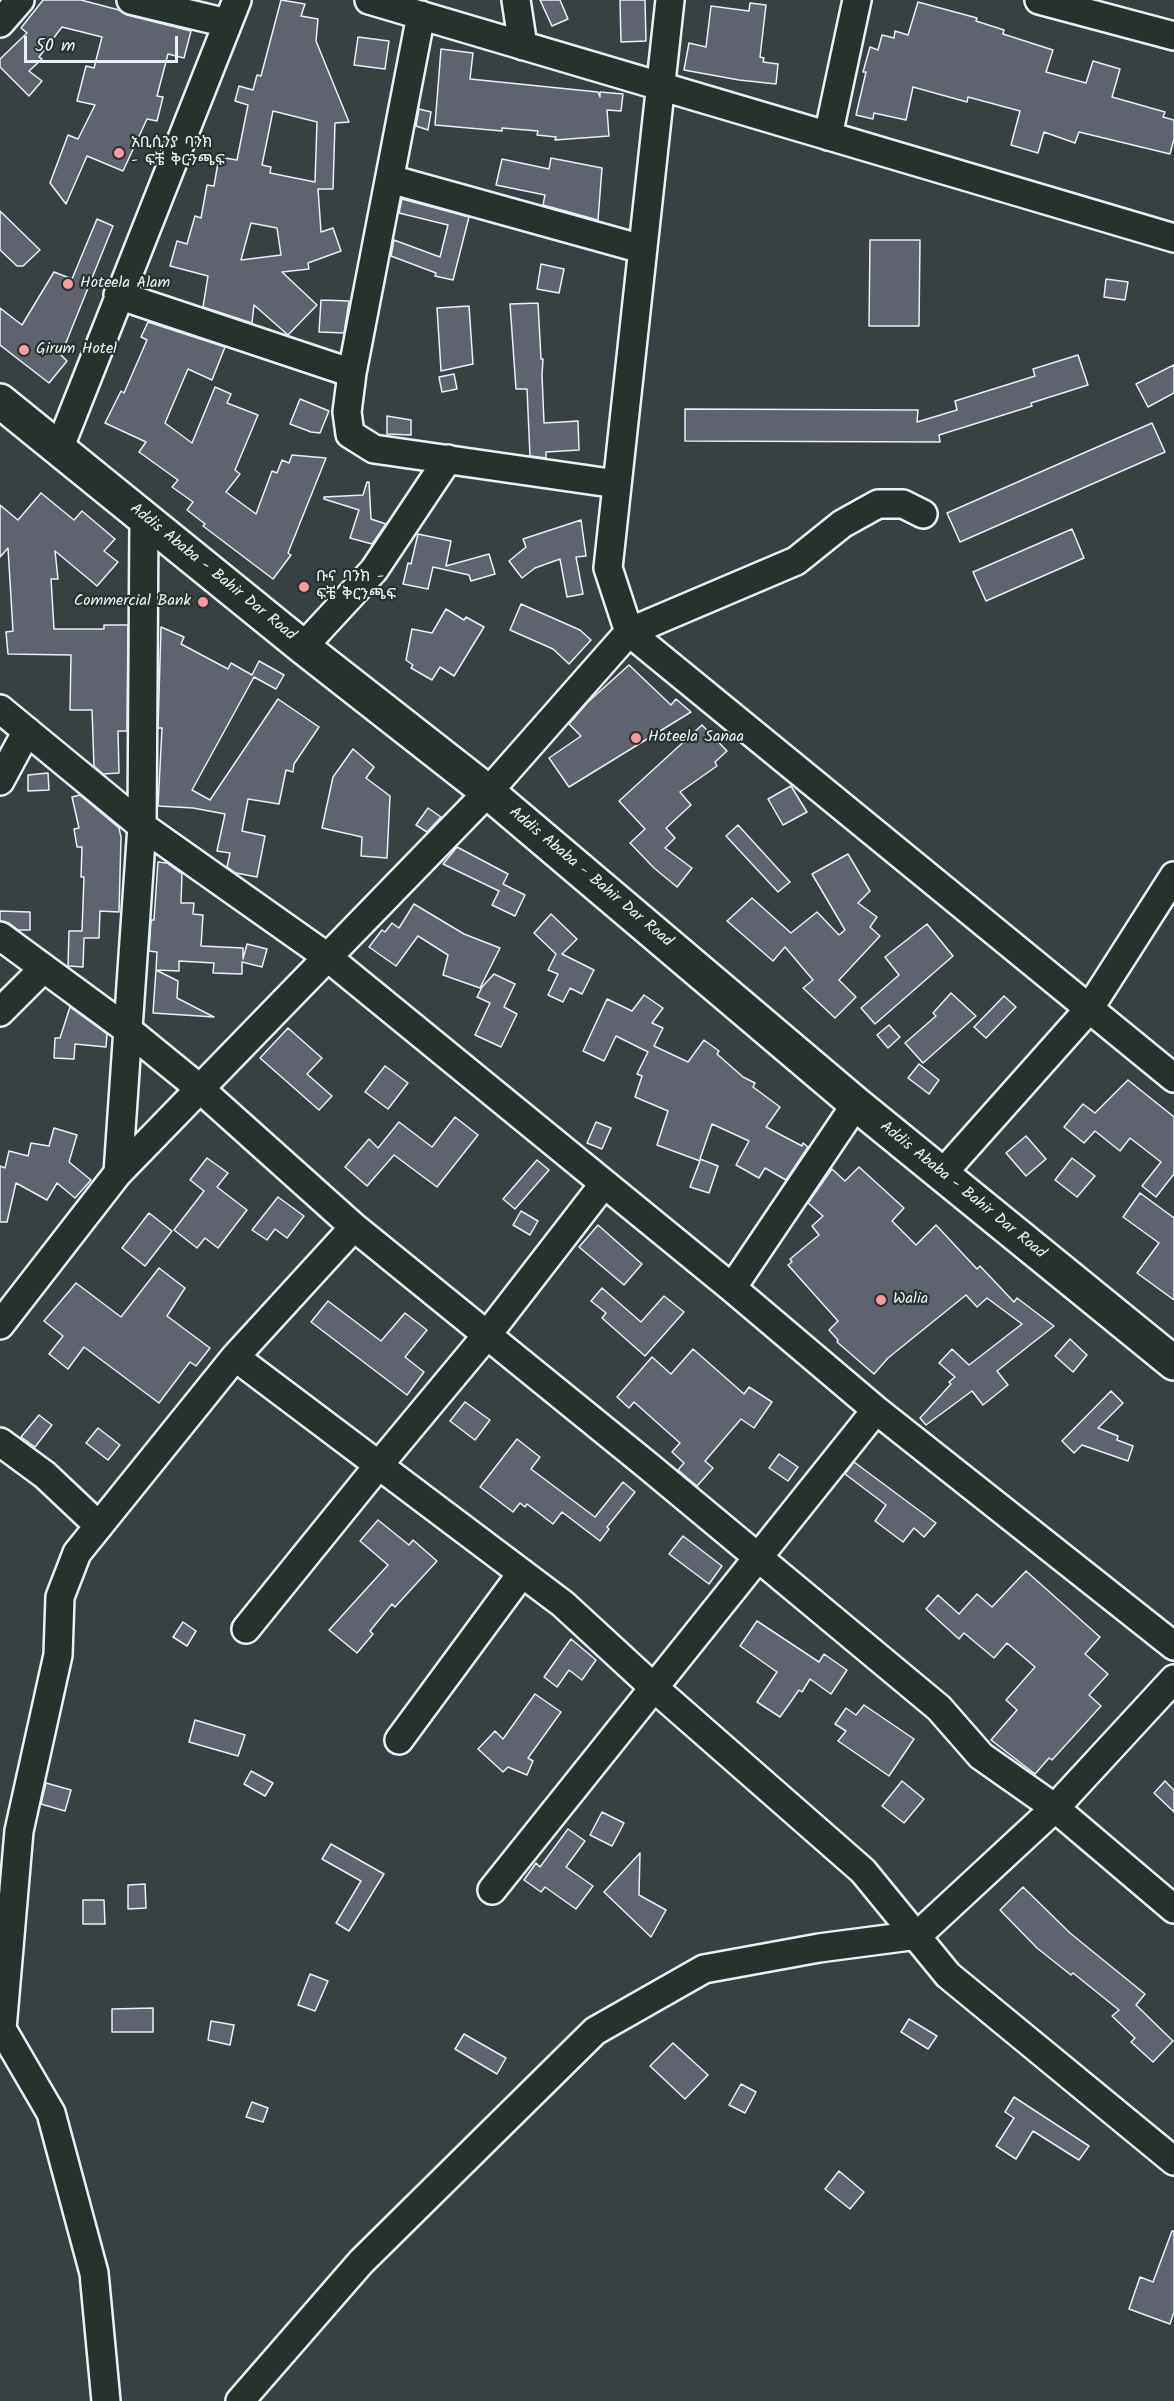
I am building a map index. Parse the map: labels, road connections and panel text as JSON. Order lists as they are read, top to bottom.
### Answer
{
  "streets": {
    "highway": ["Addis Ababa - Bahir Dar Road"]
  },
  "places": [
    "አቢሲንያ ባንክ - ፍቼ ቅርንጫፍ",
    "Hoteela Alam",
    "Girum Hotel",
    "ቡና ባንክ - ፍቼ ቅርንጫፍ",
    "Commercial Bank",
    "Hoteela Sanaa",
    "Walia"
  ],
  "scale_bar": "50 m"
}
